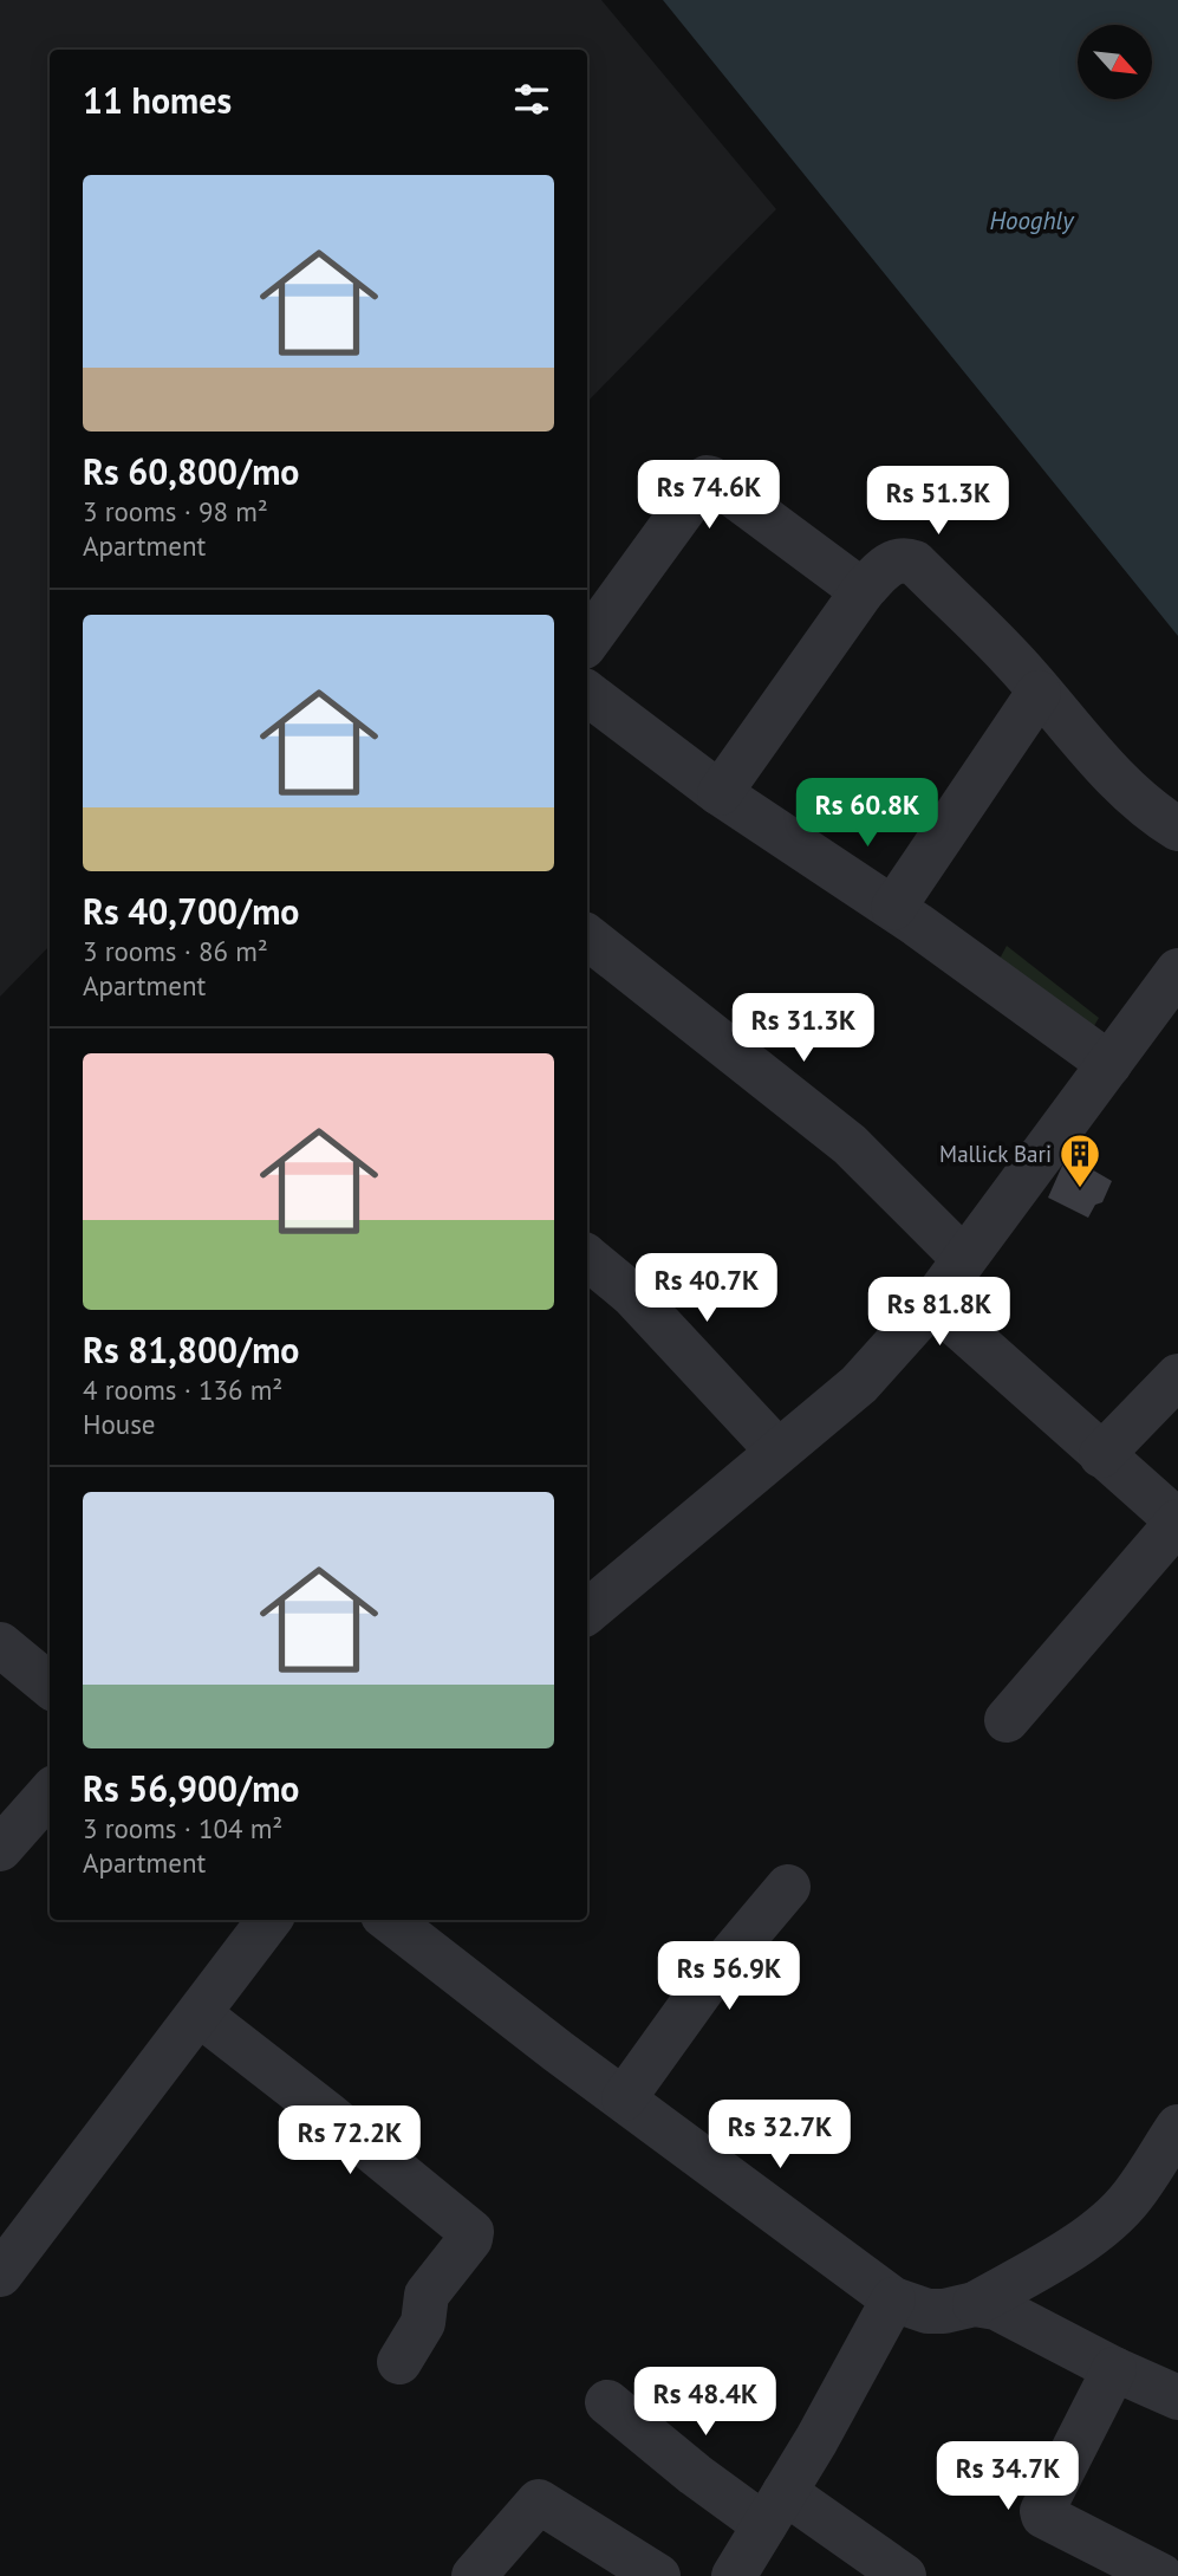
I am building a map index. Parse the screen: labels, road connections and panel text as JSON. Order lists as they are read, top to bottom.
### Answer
{
  "water": ["Hooghly"],
  "places": {
    "building": ["Mallick Bari"]
  },
  "north": "bottom right",
  "page": {
    "heading": "11 homes",
    "list": [
      {
        "name": "Rs 60,800/mo",
        "note": "3 rooms · 98 m² · Apartment"
      },
      {
        "name": "Rs 40,700/mo",
        "note": "3 rooms · 86 m² · Apartment"
      },
      {
        "name": "Rs 81,800/mo",
        "note": "4 rooms · 136 m² · House"
      },
      {
        "name": "Rs 56,900/mo",
        "note": "3 rooms · 104 m² · Apartment"
      }
    ],
    "price": [
      "Rs 74.6K",
      "Rs 51.3K",
      "Rs 60.8K",
      "Rs 31.3K",
      "Rs 40.7K",
      "Rs 81.8K",
      "Rs 56.9K",
      "Rs 32.7K",
      "Rs 72.2K",
      "Rs 48.4K",
      "Rs 34.7K"
    ]
  }
}
